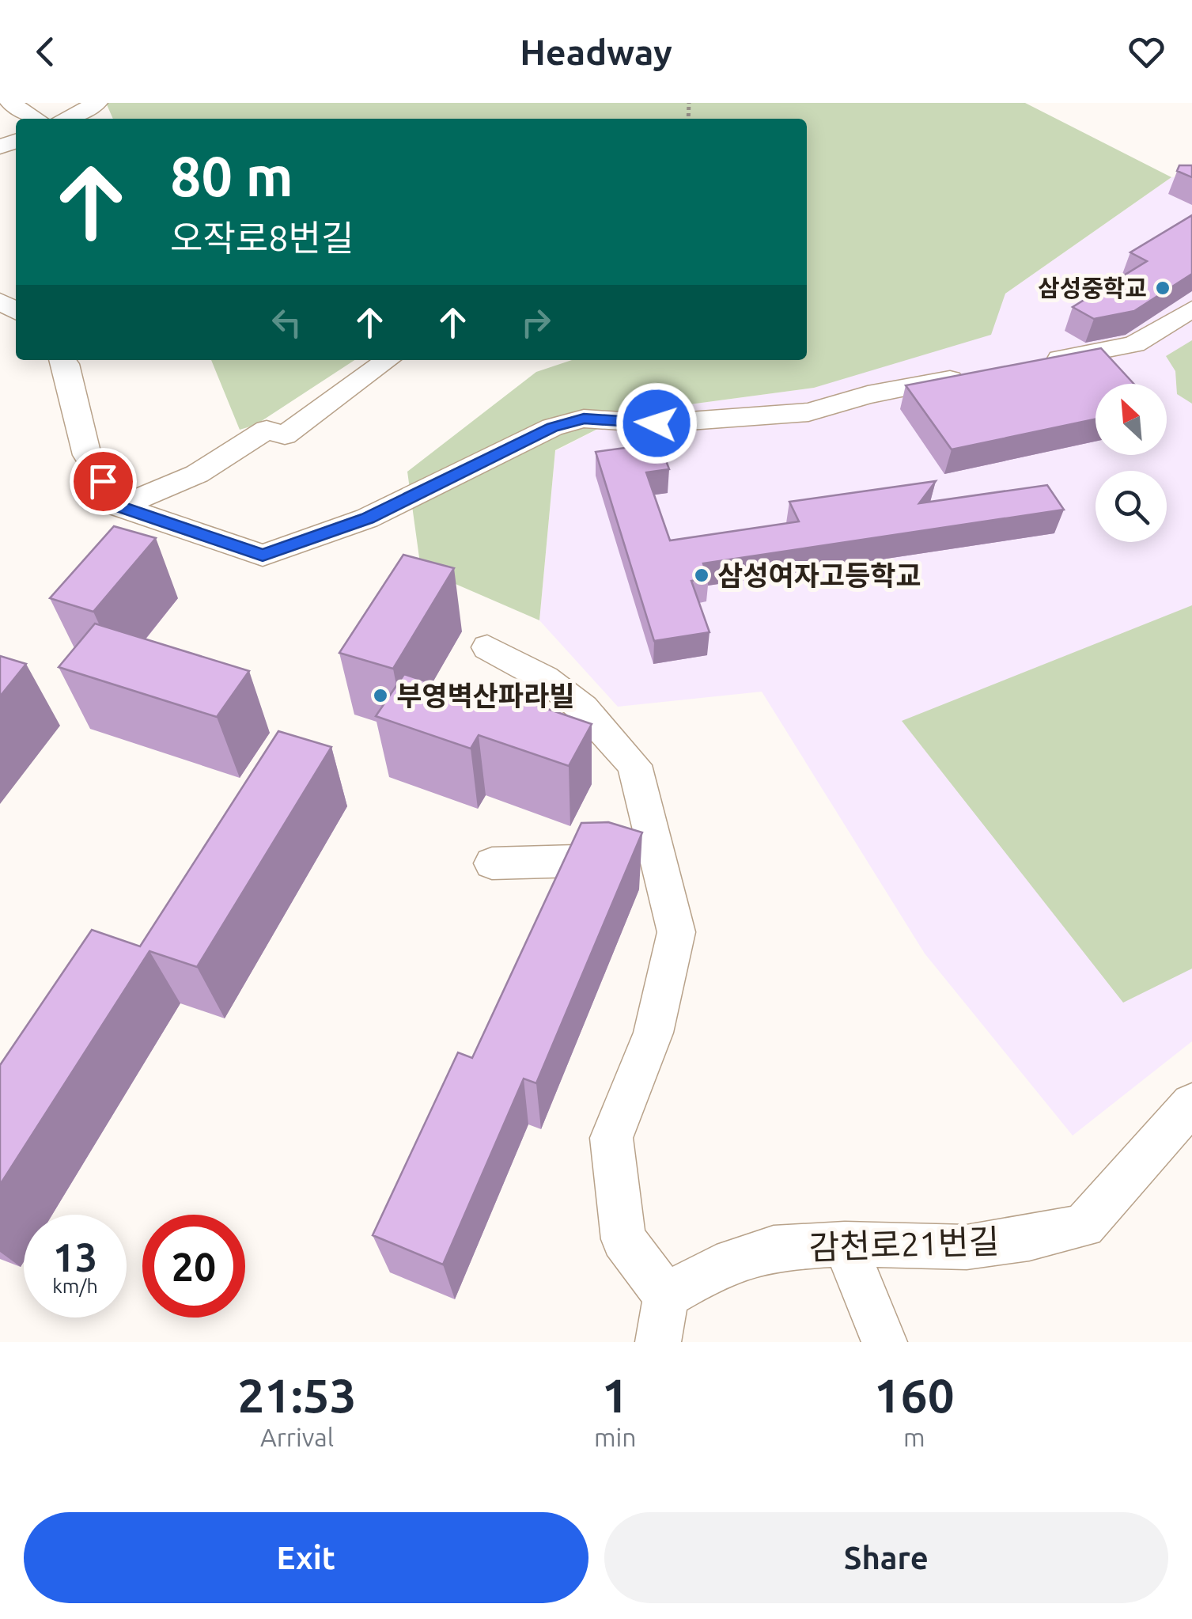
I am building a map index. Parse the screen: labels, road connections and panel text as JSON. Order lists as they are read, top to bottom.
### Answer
{
  "streets": {
    "street": ["감천로21번길"]
  },
  "places": ["삼성중학교", "삼성여자고등학교", "부영벽산파라빌"],
  "north": "top left",
  "page": {
    "header": "Headway",
    "turn": ["80 m", "오작로8번길"],
    "speed": "13 km/h",
    "limit": "20",
    "eta": [
      "21:53",
      "Arrival",
      "1",
      "min",
      "160",
      "m"
    ],
    "buttons": ["Exit", "Share"]
  }
}
